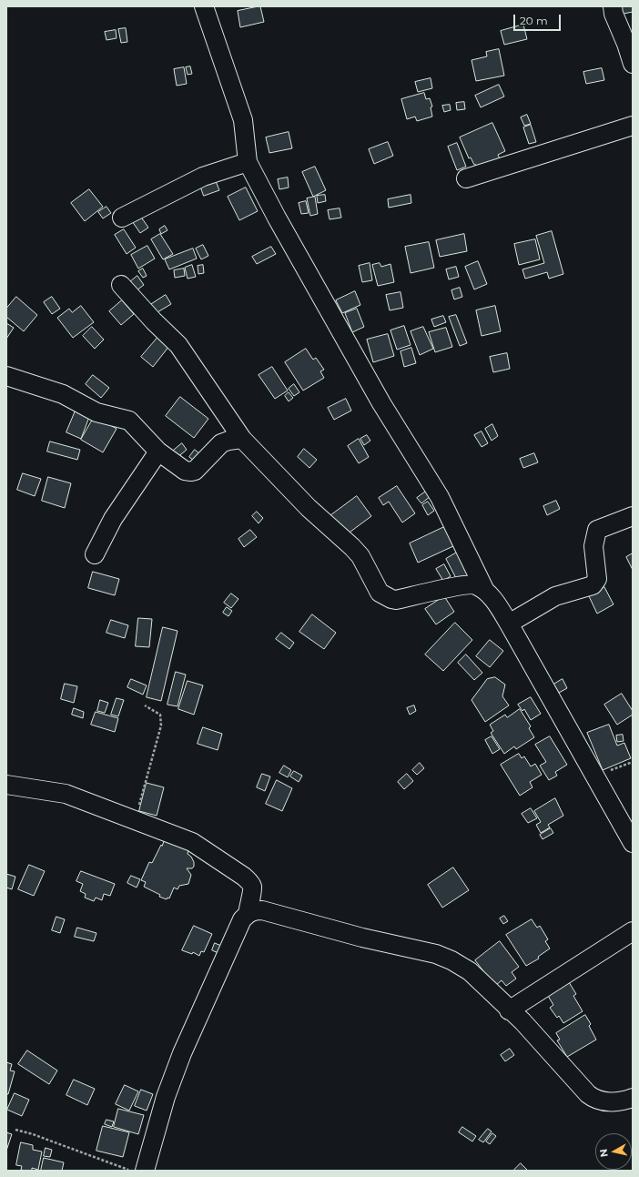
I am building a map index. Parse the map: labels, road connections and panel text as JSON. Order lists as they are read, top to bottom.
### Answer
{
  "scale_bar": "20 m",
  "north": "left"
}
